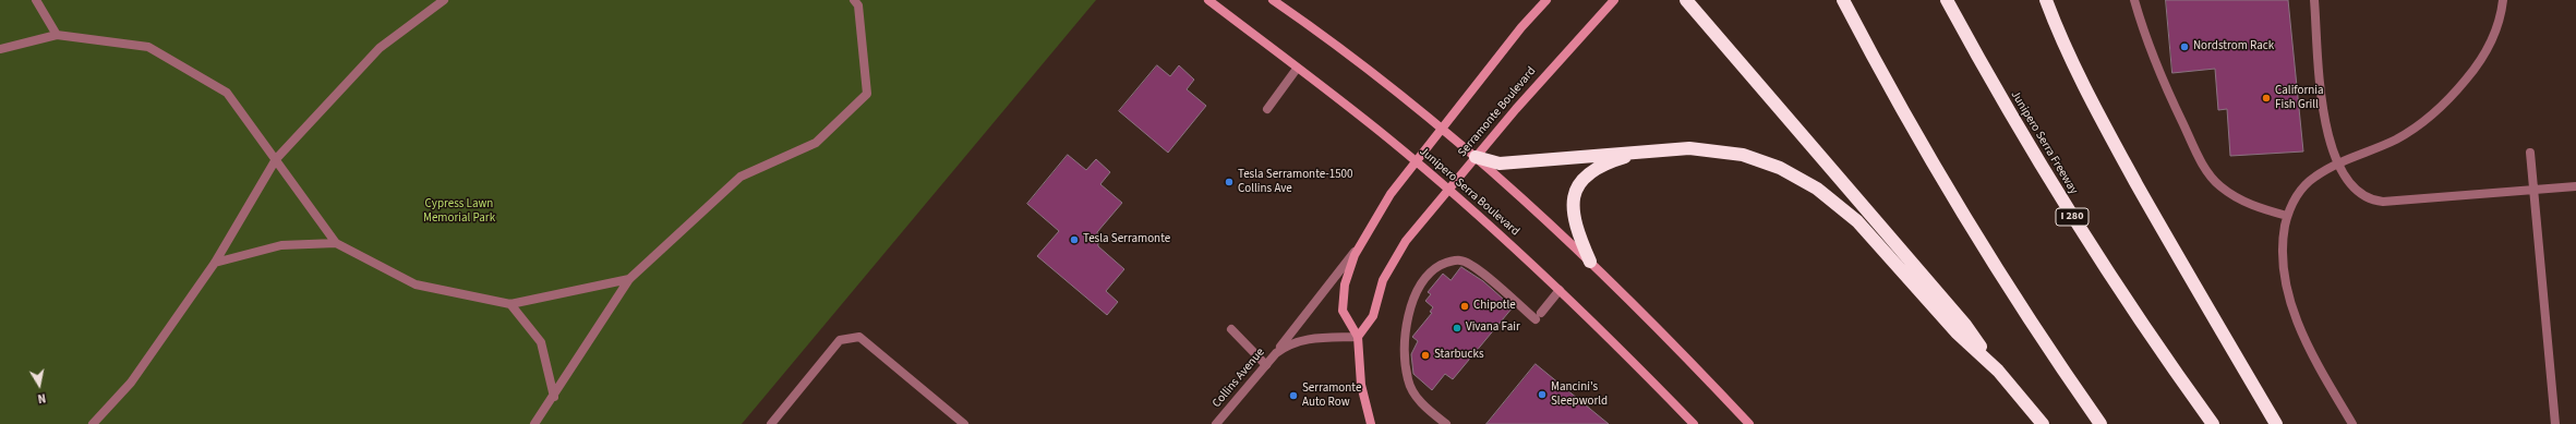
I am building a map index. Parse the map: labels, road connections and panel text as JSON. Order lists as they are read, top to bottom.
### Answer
{
  "streets": {
    "highway": ["Junipero Serra Freeway", "I 280"],
    "main road": ["Serramonte Boulevard", "Junipero Serra Boulevard"],
    "street": ["Collins Avenue"]
  },
  "crossings": [
    ["Serramonte Boulevard", "Junipero Serra Boulevard"],
    ["Serramonte Boulevard", "Collins Avenue"]
  ],
  "parks": ["Cypress Lawn Memorial Park"],
  "places": [
    "Nordstrom Rack",
    "California Fish Grill",
    "Tesla Serramonte-1500 Collins Ave",
    "Tesla Serramonte",
    "Chipotle",
    "Vivana Fair",
    "Starbucks",
    "Mancini's Sleepworld",
    "Serramonte Auto Row"
  ],
  "north": "bottom"
}
